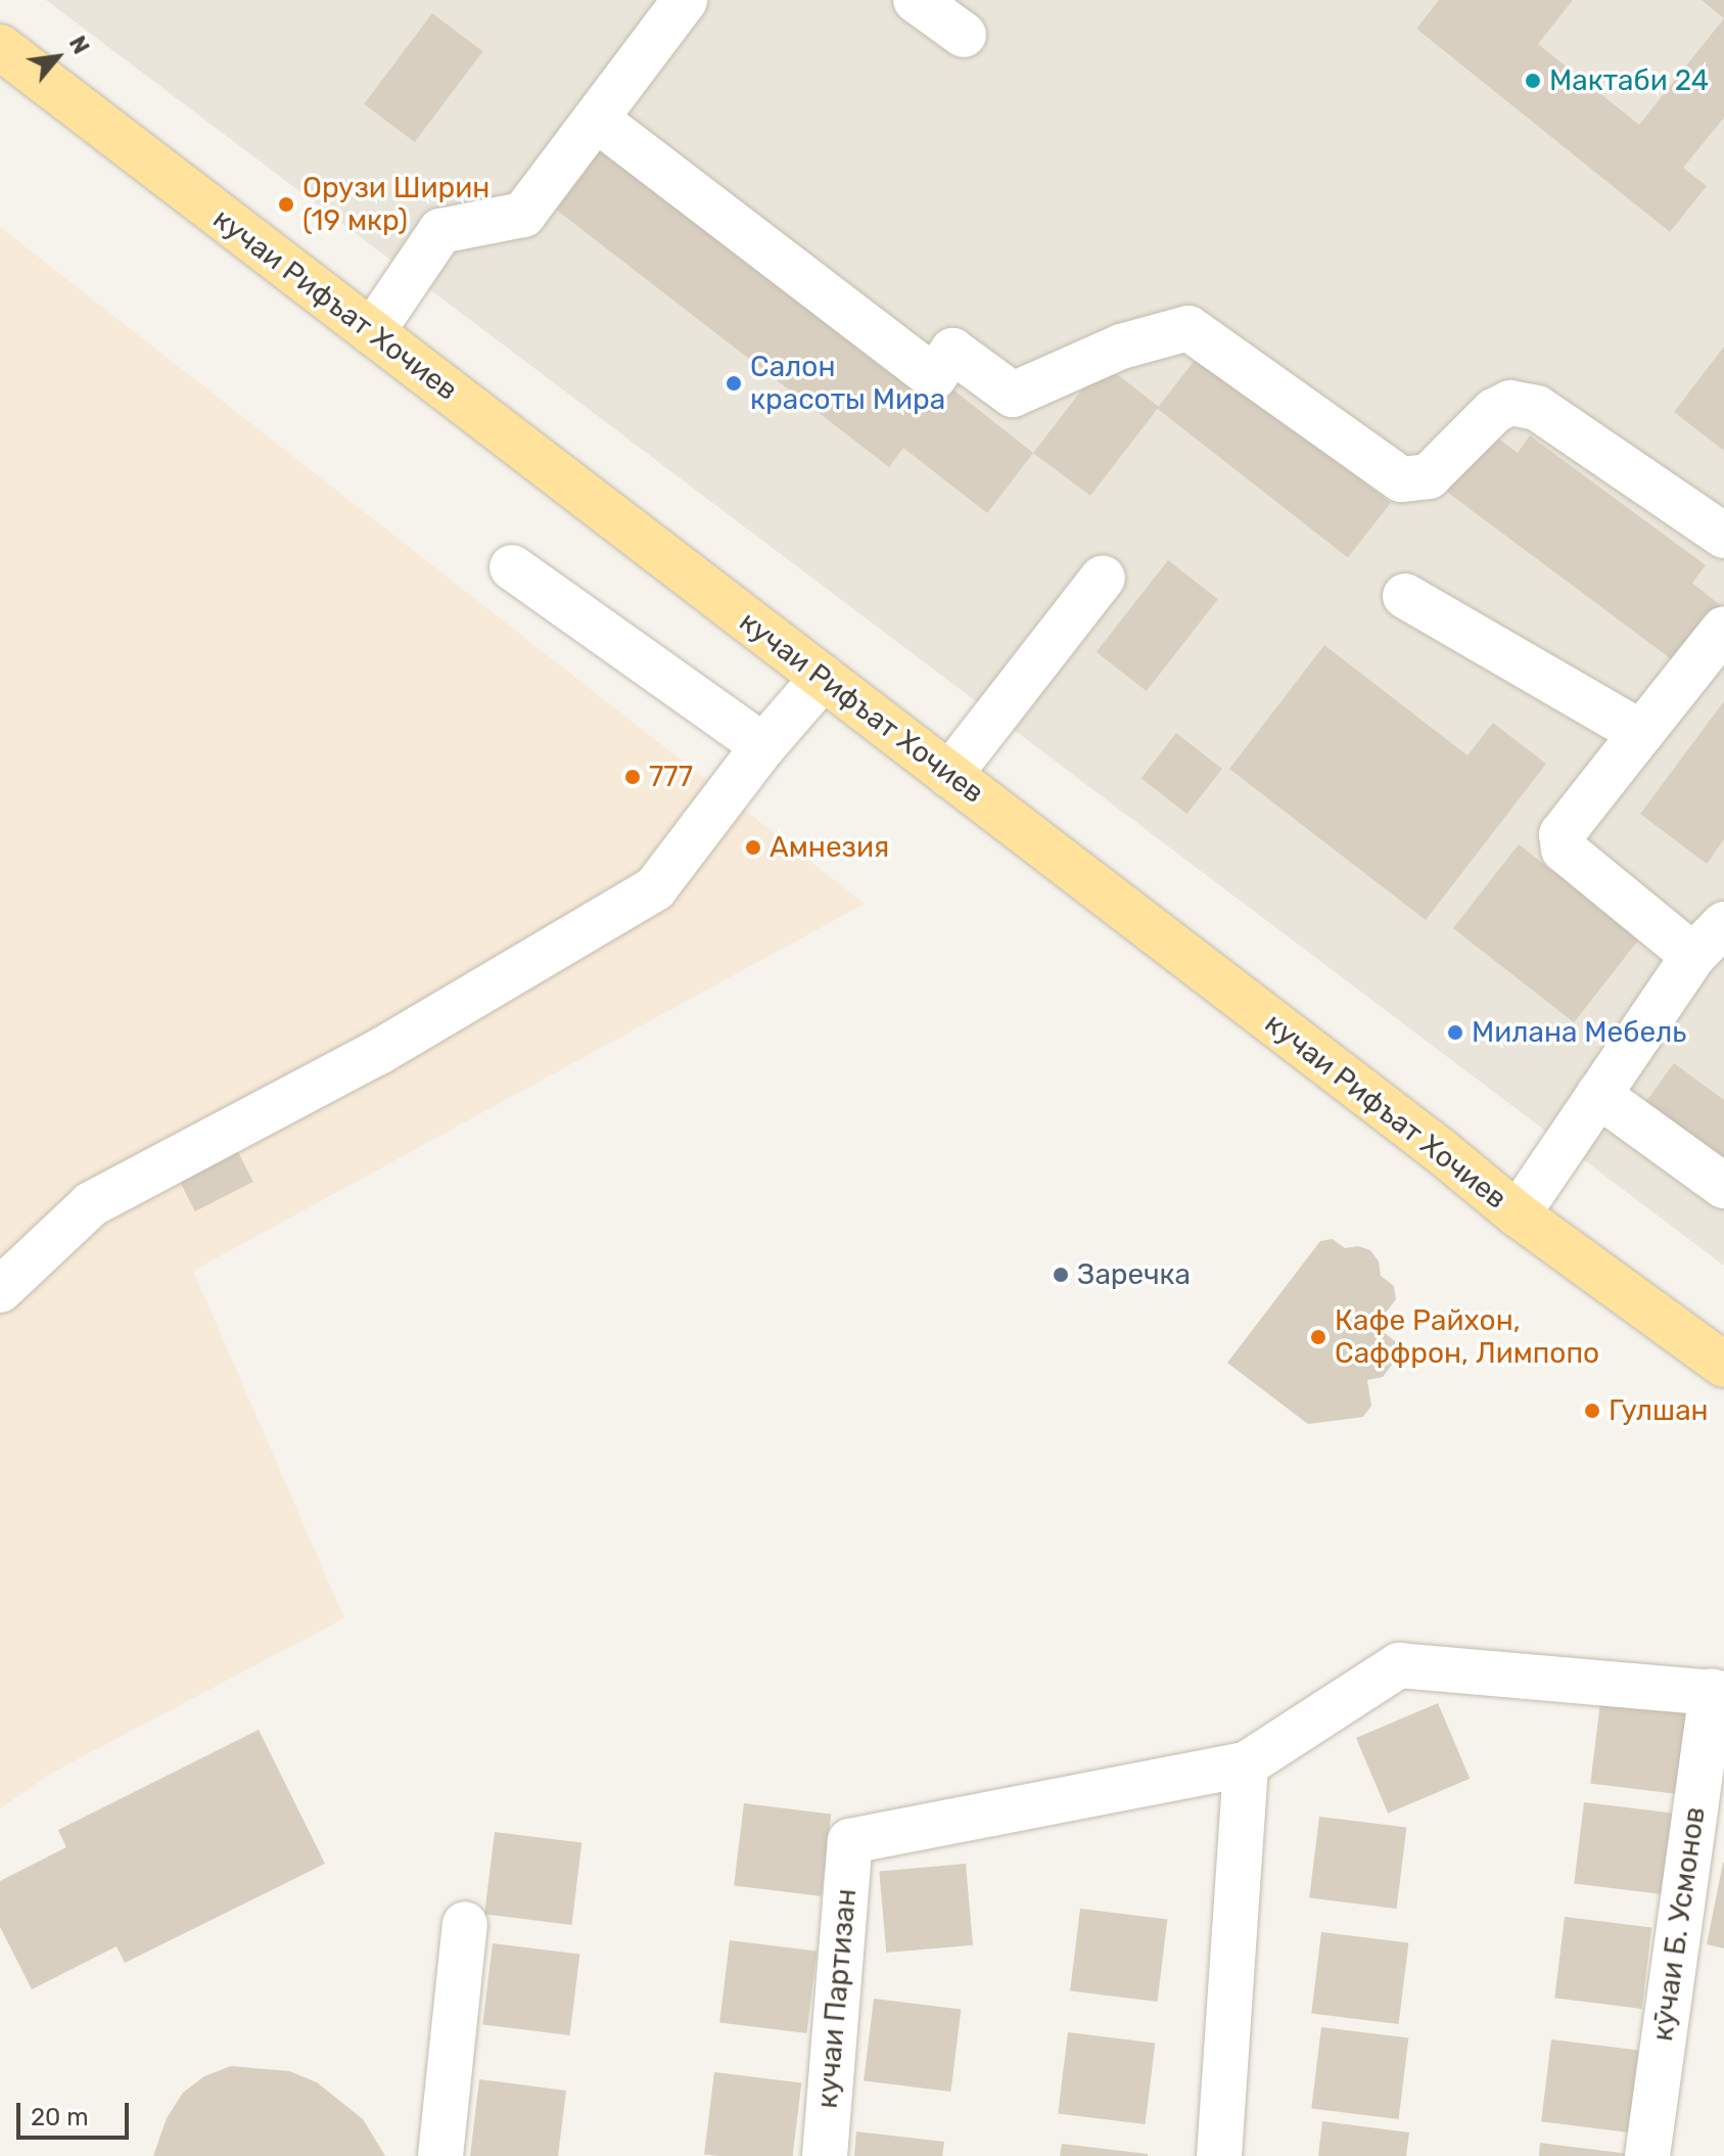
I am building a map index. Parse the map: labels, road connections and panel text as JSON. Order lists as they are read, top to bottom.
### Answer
{
  "streets": {
    "main road": ["кучаи Рифъат Хочиев"],
    "street": ["кӯчаи Б. Усмонов", "кучаи Партизан"]
  },
  "places": [
    "Мактаби 24",
    "Орузи Ширин (19 мкр)",
    "Салон красоты Мира",
    "777",
    "Амнезия",
    "Милана Мебель",
    "Заречка",
    "Кафе Райхон, Саффрон, Лимпопо",
    "Гулшан"
  ],
  "scale_bar": "20 m",
  "north": "top right"
}
